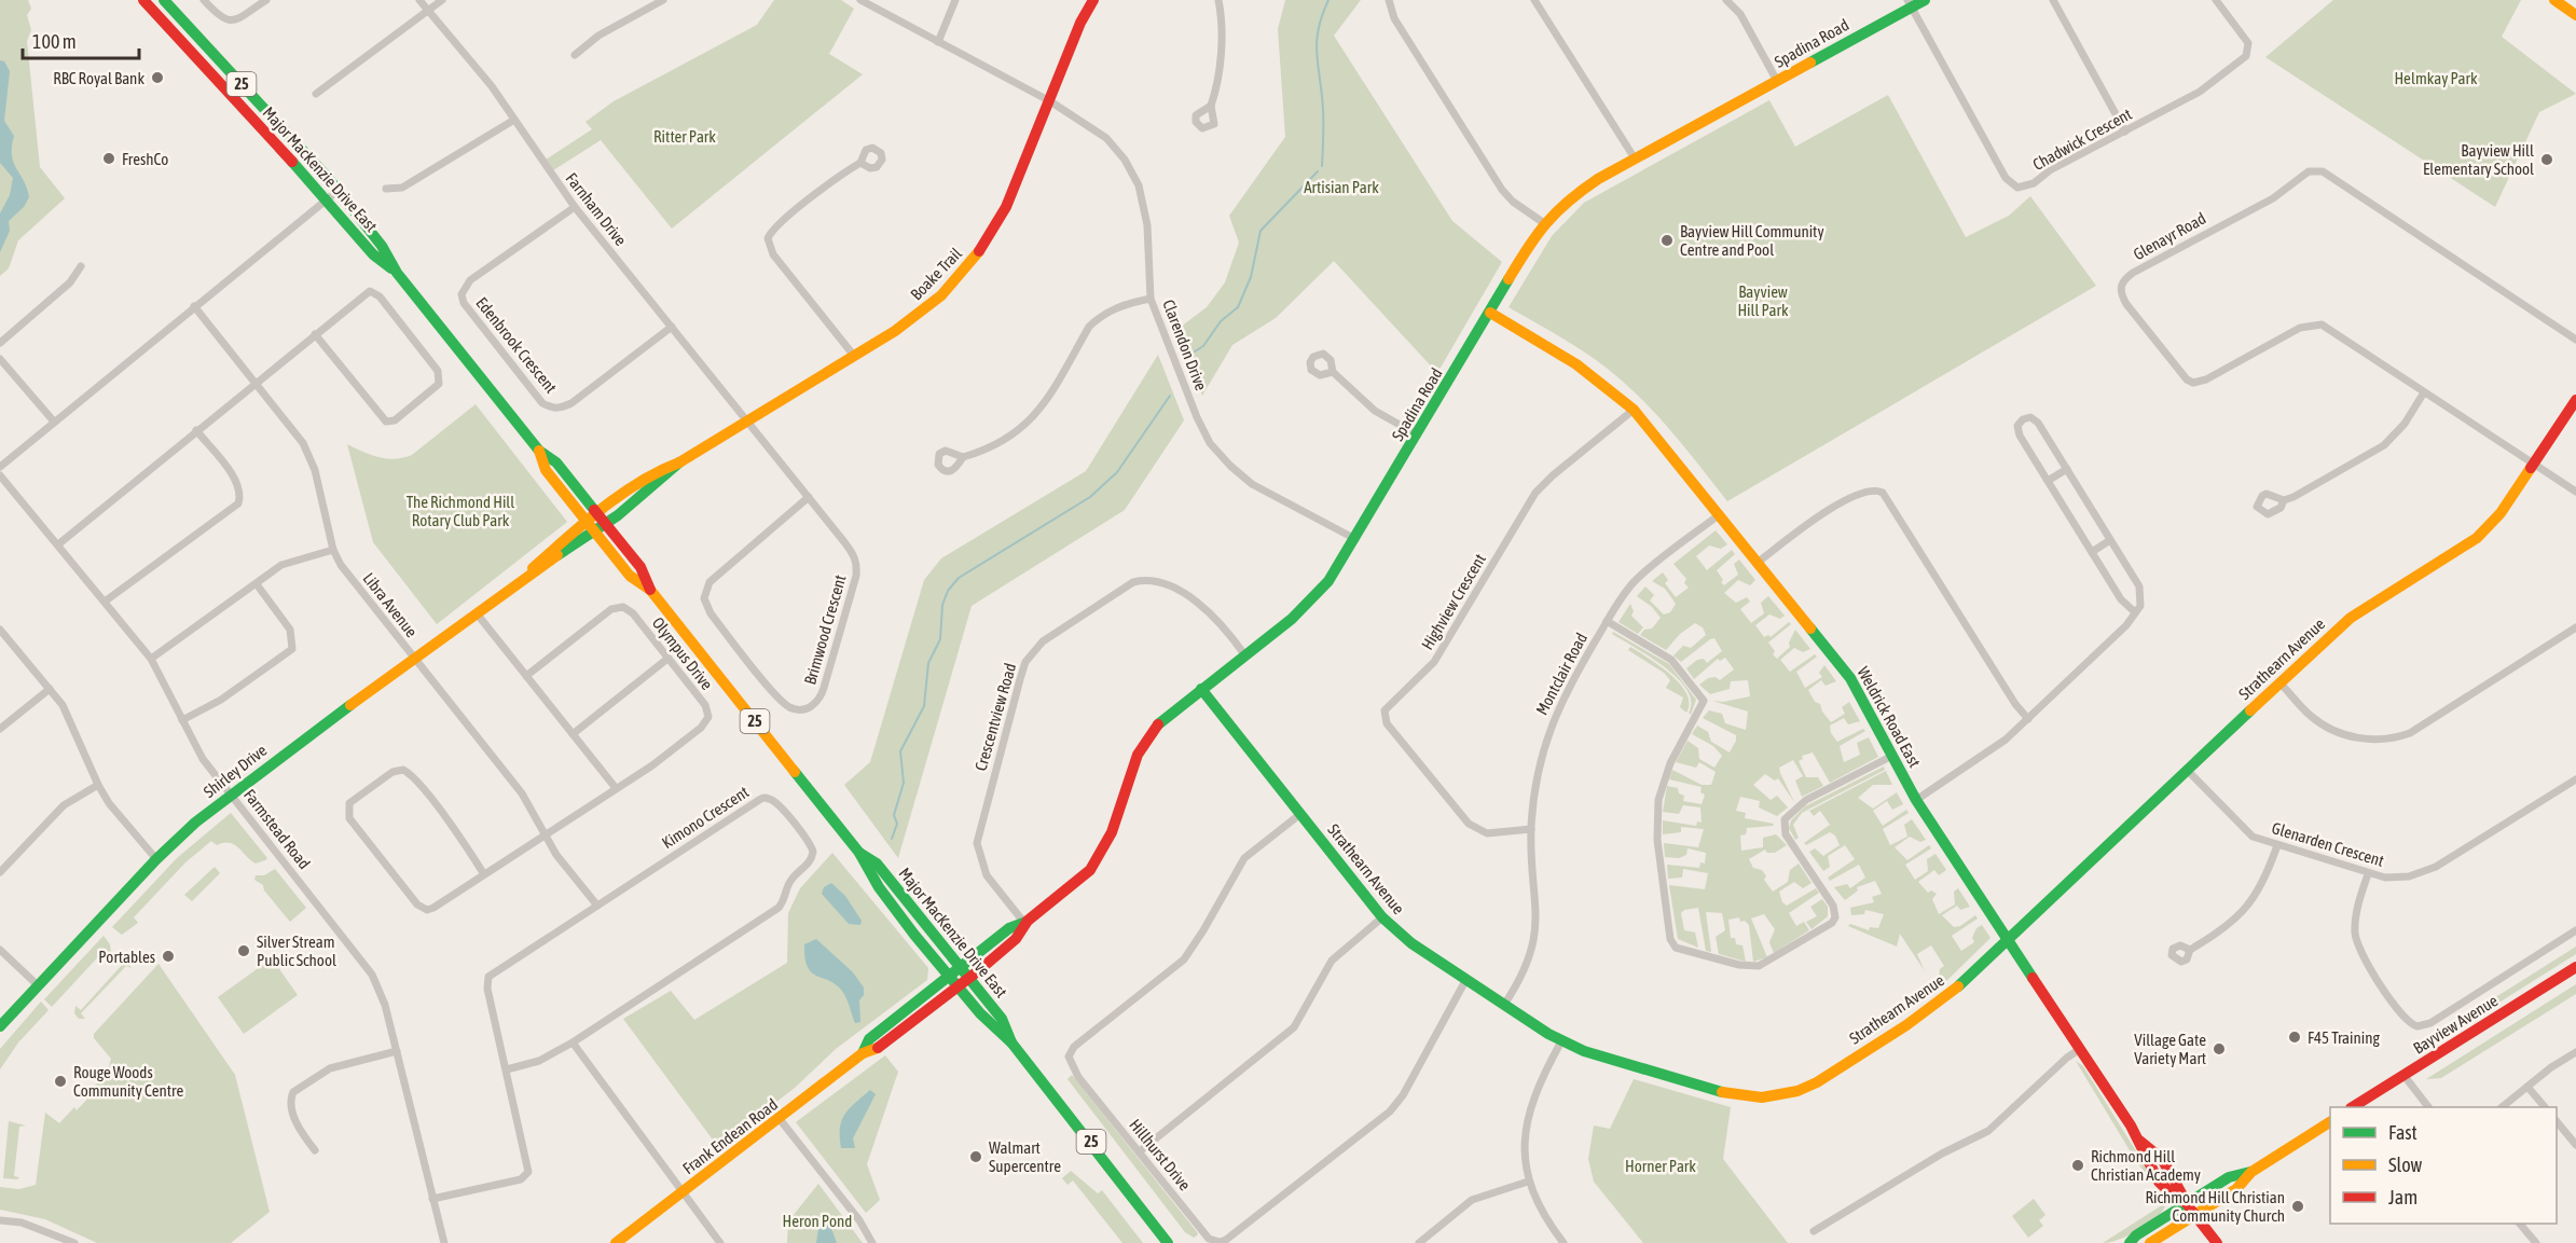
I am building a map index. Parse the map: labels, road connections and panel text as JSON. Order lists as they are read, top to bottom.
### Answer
{
  "streets": {
    "street": [
      "Spadina Road",
      "25",
      "Chadwick Crescent",
      "Major MacKenzie Drive East",
      "Farnham Drive",
      "Glenayr Road",
      "Boake Trail",
      "Edenbrook Crescent",
      "Clarendon Drive",
      "Highview Crescent",
      "Libra Avenue",
      "Brimwood Crescent",
      "Olympus Drive",
      "Strathearn Avenue",
      "Montclair Road",
      "Crescentview Road",
      "Weldrick Road East",
      "Shirley Drive",
      "Kimono Crescent",
      "Farmstead Road",
      "Glenarden Crescent",
      "Bayview Avenue",
      "Frank Endean Road",
      "Hillhurst Drive"
    ]
  },
  "crossings": [
    ["Spadina Road", "Chadwick Crescent"],
    ["Spadina Road", "Major MacKenzie Drive East"],
    ["Spadina Road", "Clarendon Drive"],
    ["Spadina Road", "Strathearn Avenue"],
    ["Spadina Road", "Crescentview Road"],
    ["Spadina Road", "Weldrick Road East"],
    ["Spadina Road", "Frank Endean Road"],
    ["Major MacKenzie Drive East", "Boake Trail"],
    ["Major MacKenzie Drive East", "Shirley Drive"],
    ["Major MacKenzie Drive East", "Frank Endean Road"],
    ["Farnham Drive", "Boake Trail"],
    ["Farnham Drive", "Edenbrook Crescent"],
    ["Farnham Drive", "Brimwood Crescent"],
    ["Glenayr Road", "Strathearn Avenue"],
    ["Boake Trail", "Clarendon Drive"],
    ["Boake Trail", "Brimwood Crescent"],
    ["Boake Trail", "Shirley Drive"],
    ["Highview Crescent", "Montclair Road"],
    ["Highview Crescent", "Weldrick Road East"],
    ["Libra Avenue", "Olympus Drive"],
    ["Libra Avenue", "Shirley Drive"],
    ["Libra Avenue", "Kimono Crescent"],
    ["Strathearn Avenue", "Montclair Road"],
    ["Strathearn Avenue", "Weldrick Road East"],
    ["Strathearn Avenue", "Glenarden Crescent"],
    ["Strathearn Avenue", "Hillhurst Drive"],
    ["Montclair Road", "Weldrick Road East"],
    ["Shirley Drive", "Farmstead Road"],
    ["Kimono Crescent", "Farmstead Road"]
  ],
  "parks": [
    "Helmkay Park",
    "Ritter Park",
    "Artisian Park",
    "Bayview Hill Park",
    "The Richmond Hill Rotary Club Park",
    "Horner Park",
    "Heron Pond"
  ],
  "places": [
    "RBC Royal Bank",
    "FreshCo",
    "Bayview Hill Elementary School",
    "Bayview Hill Community Centre and Pool",
    "Silver Stream Public School",
    "Portables",
    "F45 Training",
    "Village Gate Variety Mart",
    "Rouge Woods Community Centre",
    "Walmart Supercentre",
    "Richmond Hill Christian Academy",
    "Richmond Hill Christian Community Church"
  ],
  "legend": ["Fast", "Slow", "Jam"],
  "scale_bar": "100 m"
}
